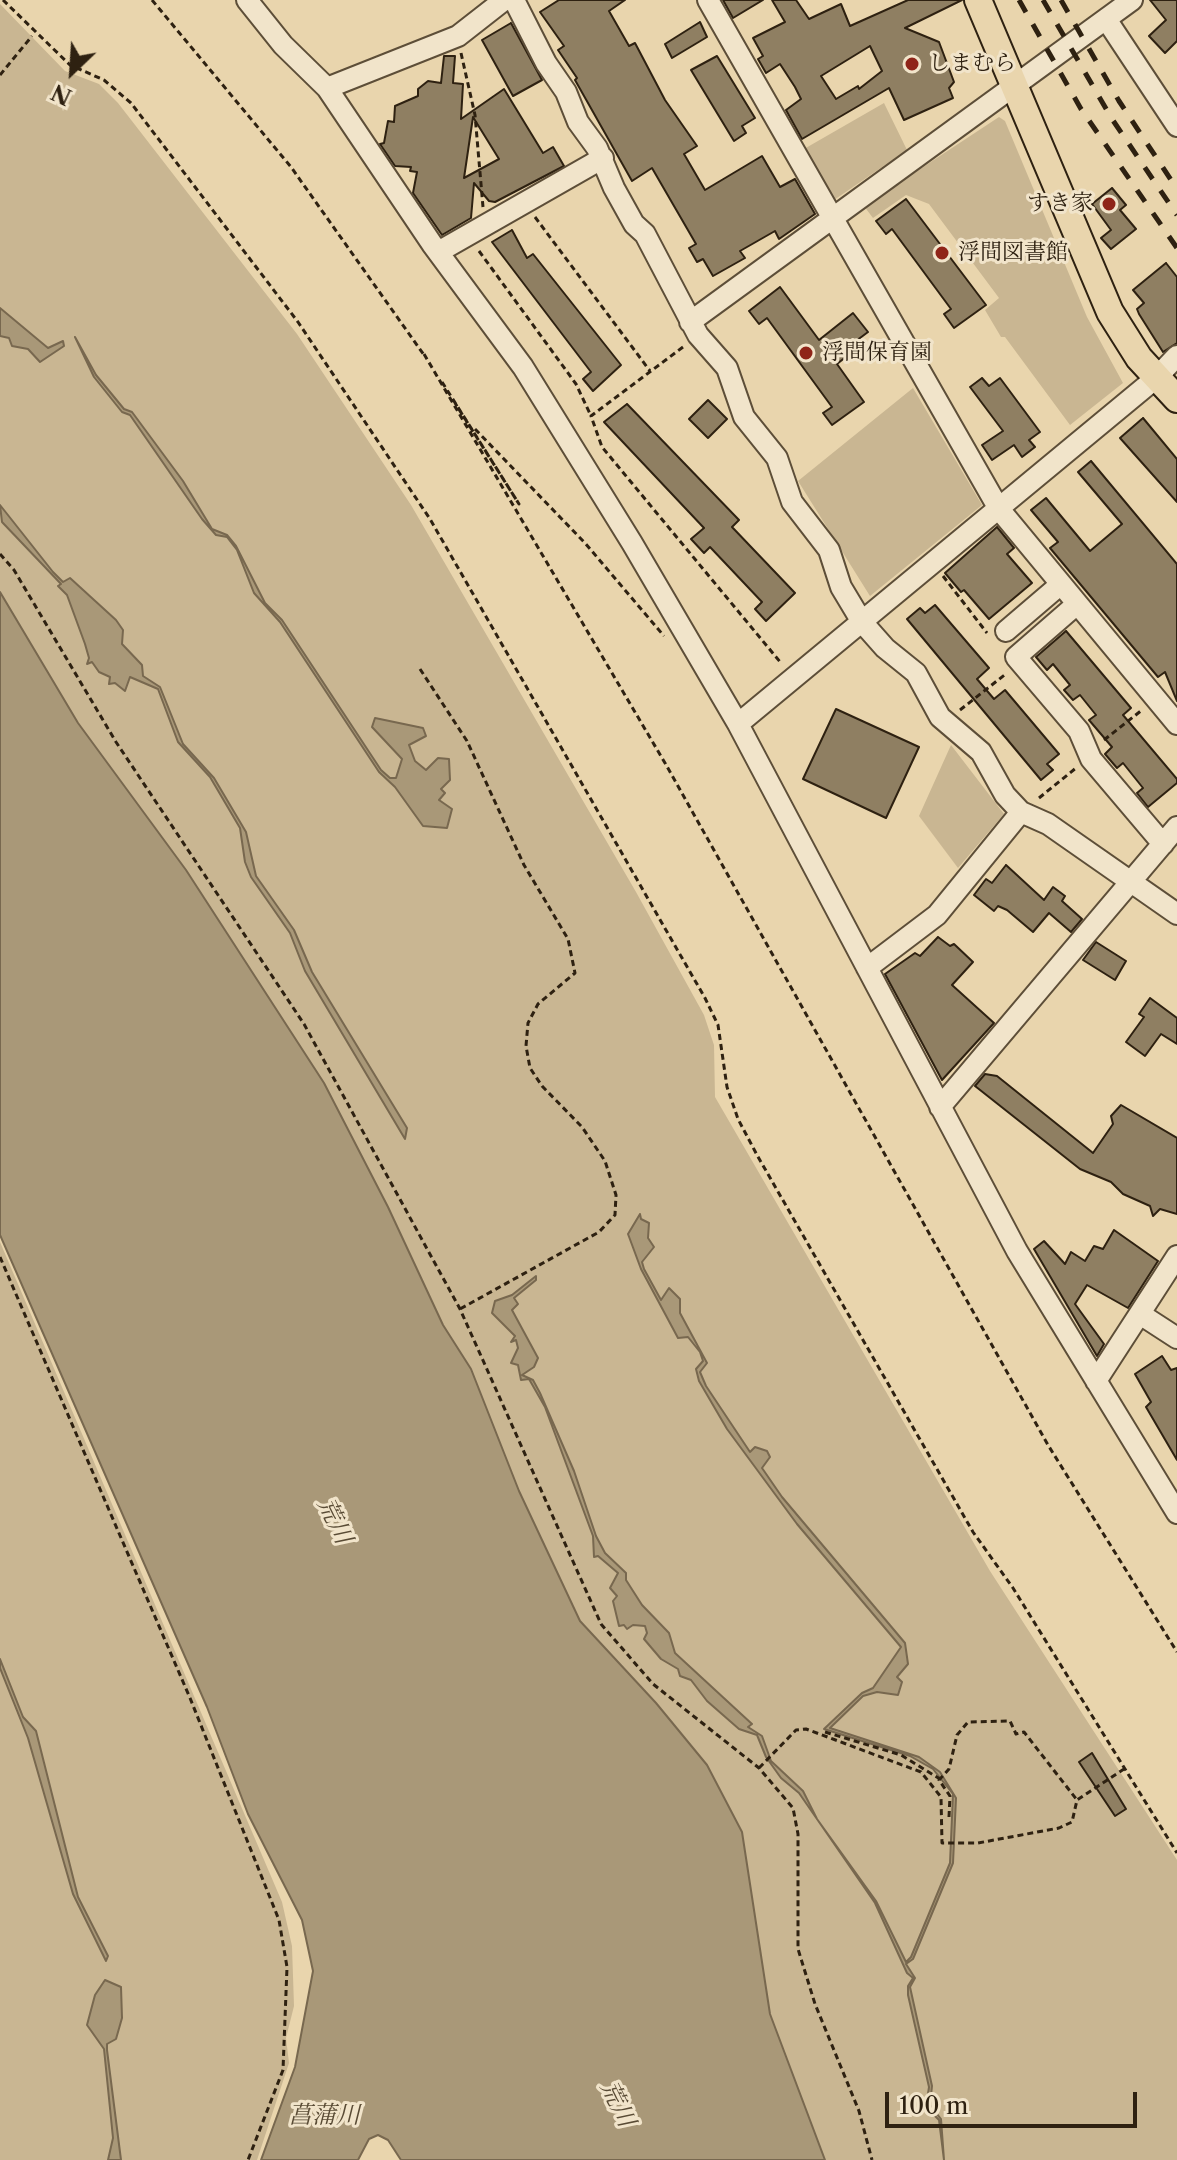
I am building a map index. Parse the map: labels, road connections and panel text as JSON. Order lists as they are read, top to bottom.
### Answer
{
  "water": ["荒川", "菖蒲川"],
  "places": [
    "しまむら",
    "すき家",
    "浮間図書館",
    "浮間保育園"
  ],
  "scale_bar": "100 m",
  "north": "bottom left"
}
